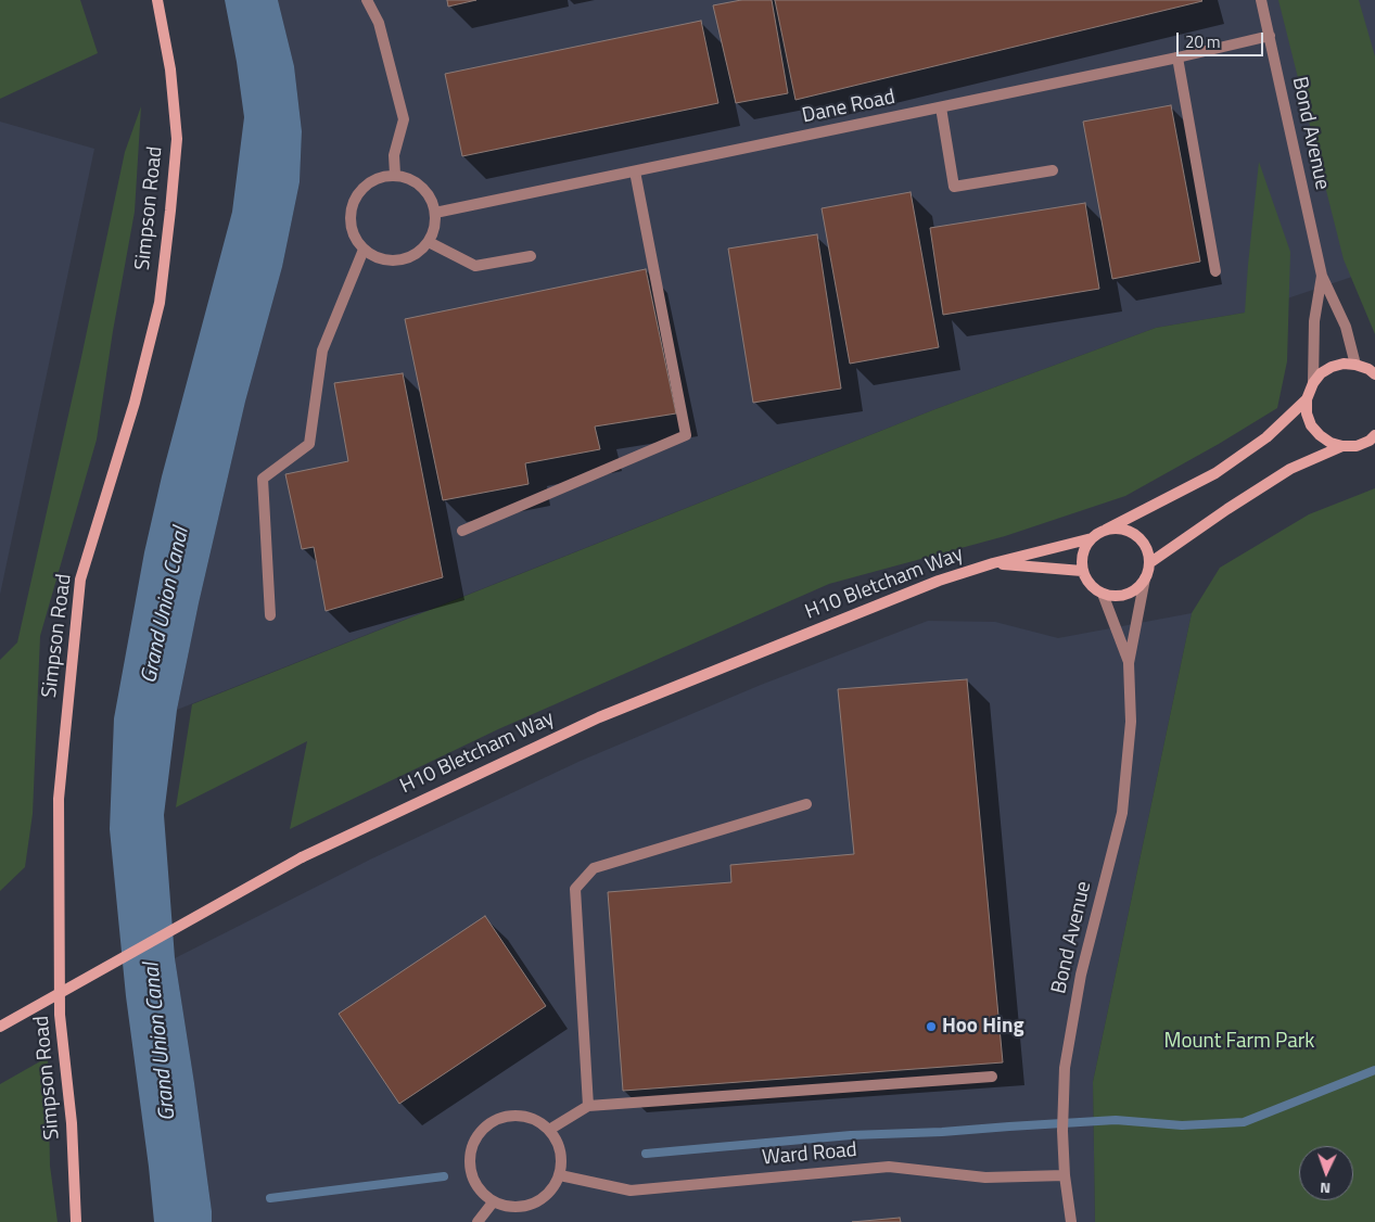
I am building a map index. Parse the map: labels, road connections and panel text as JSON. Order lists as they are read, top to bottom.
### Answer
{
  "streets": {
    "street": [
      "Dane Road",
      "Bond Avenue",
      "Simpson Road",
      "H10 Bletcham Way",
      "Ward Road"
    ]
  },
  "crossings": [
    ["Dane Road", "Bond Avenue"],
    ["Bond Avenue", "H10 Bletcham Way"],
    ["Bond Avenue", "Ward Road"]
  ],
  "water": ["Grand Union Canal"],
  "parks": ["Mount Farm Park"],
  "places": ["Hoo Hing"],
  "scale_bar": "20 m",
  "north": "bottom"
}
